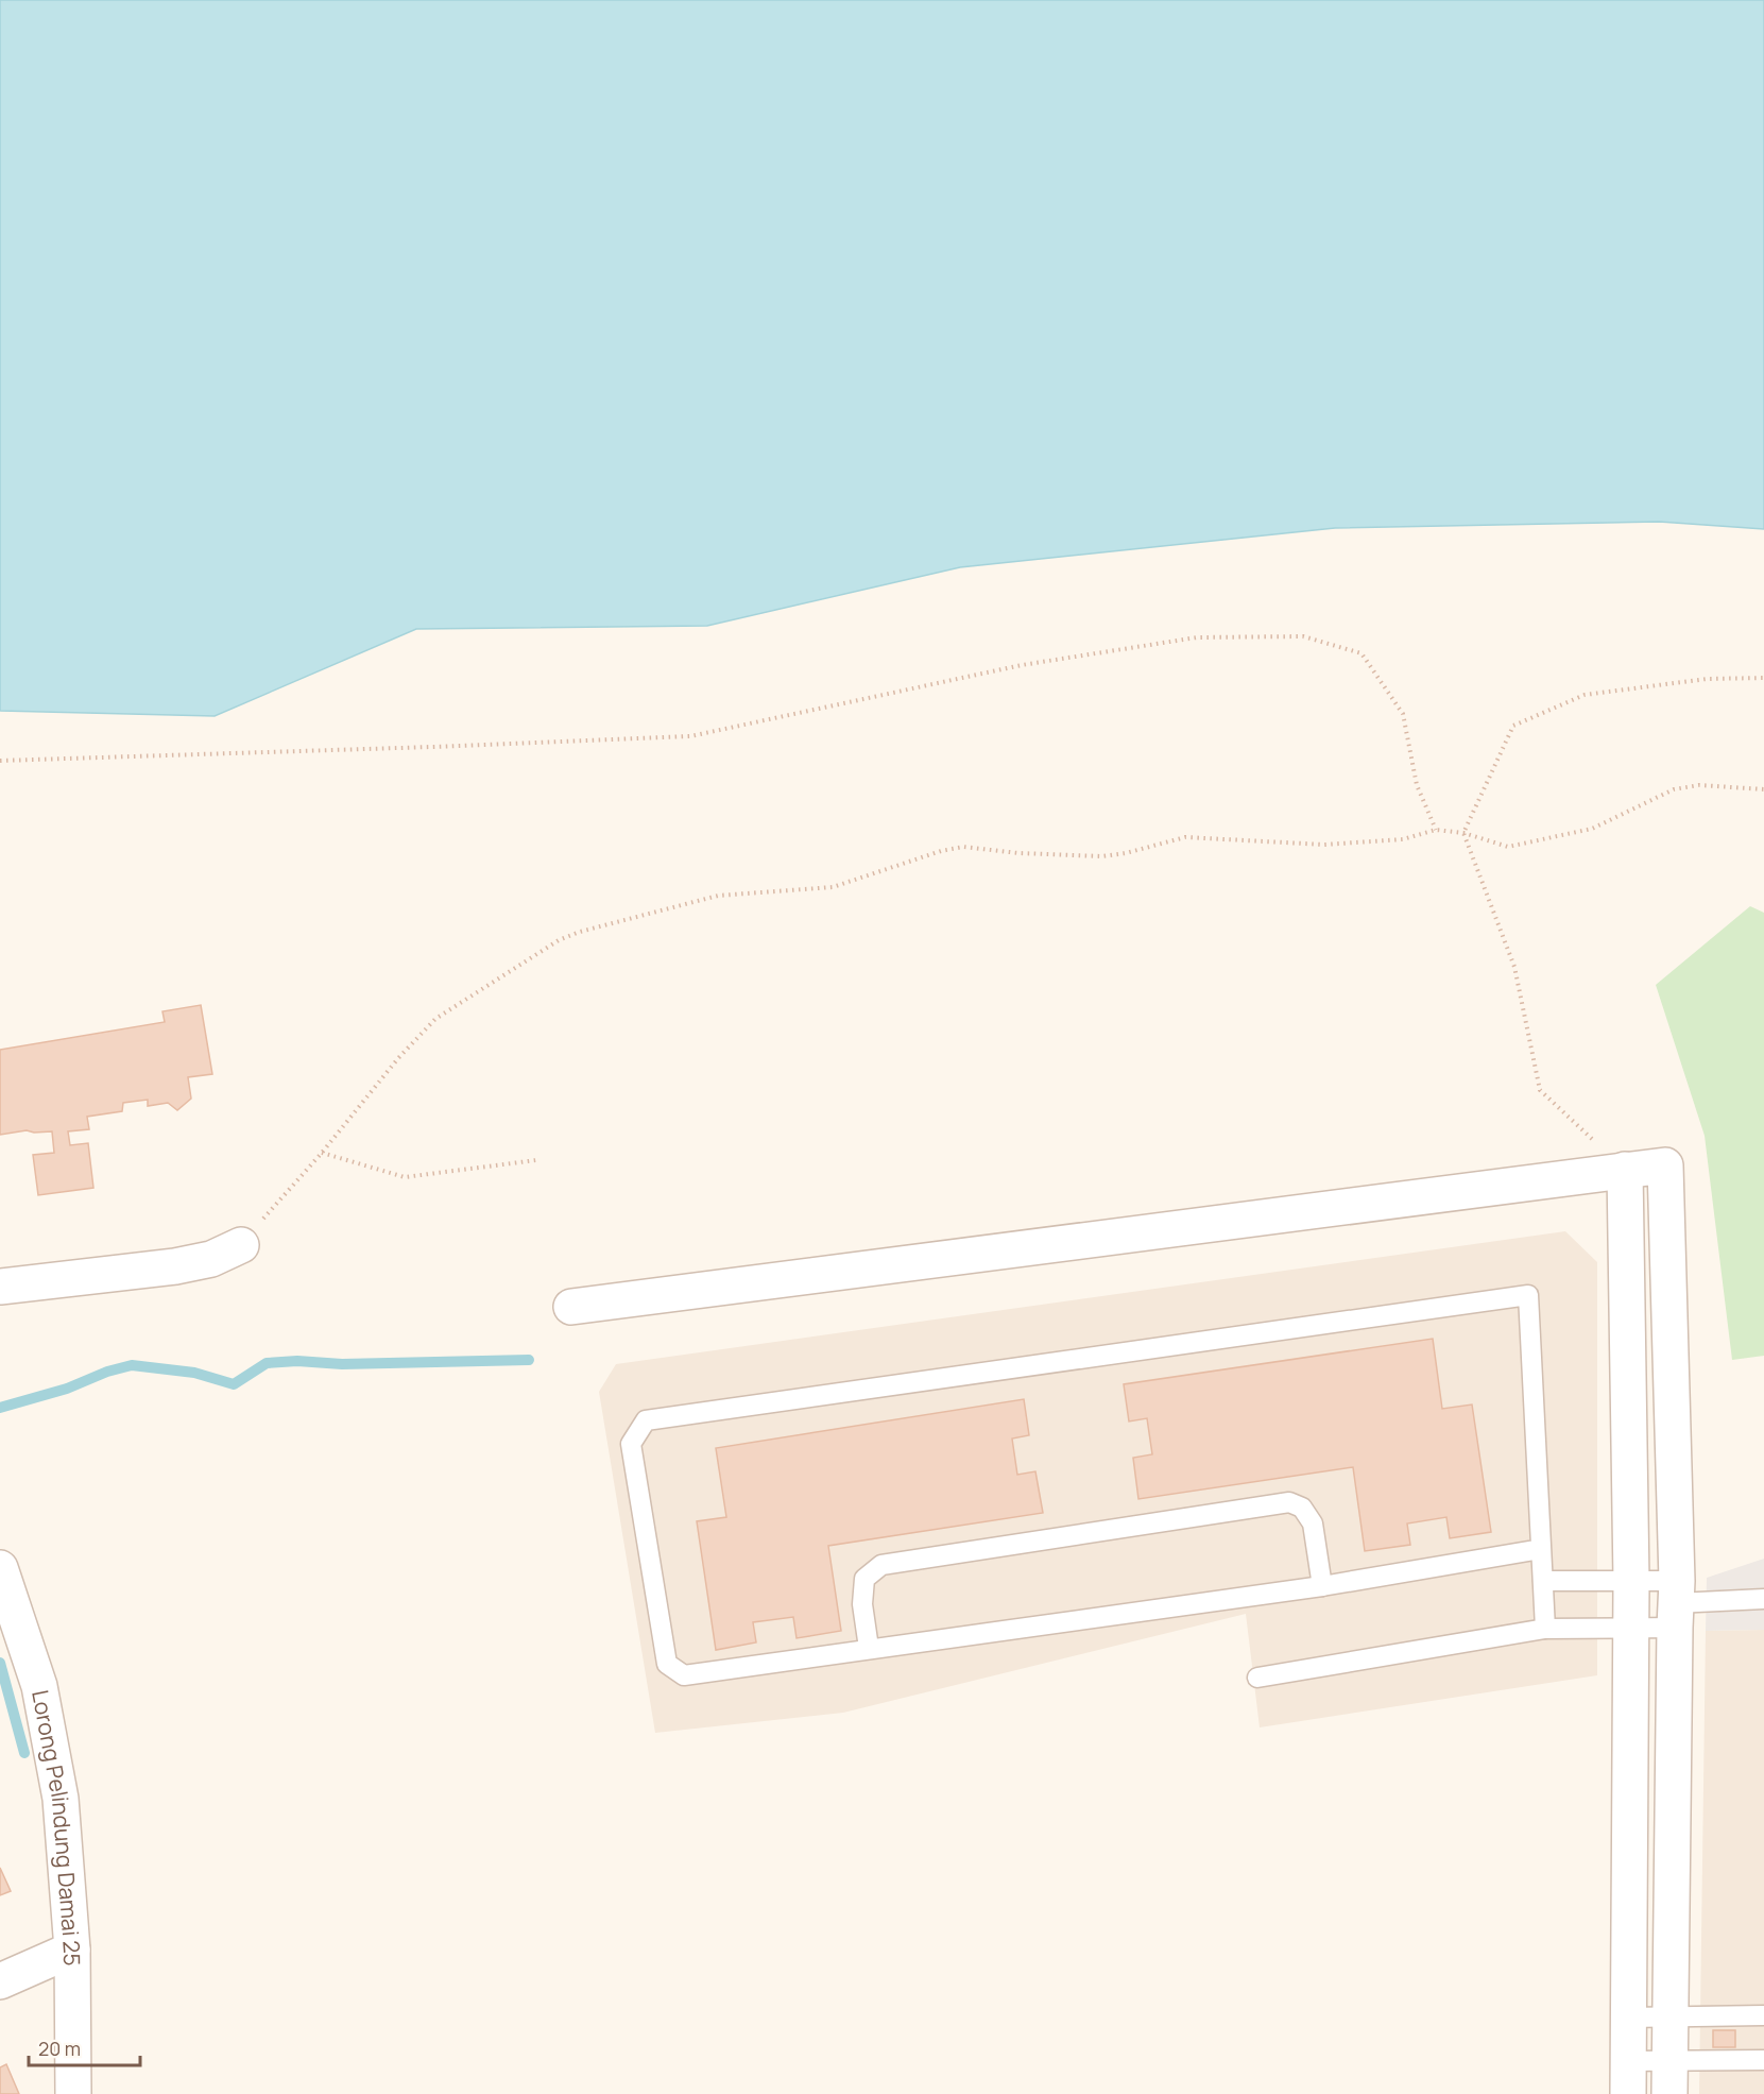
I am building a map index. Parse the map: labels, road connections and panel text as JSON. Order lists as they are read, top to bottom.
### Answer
{
  "streets": {
    "street": ["Lorong Pelindung Damai 25"]
  },
  "scale_bar": "20 m"
}
